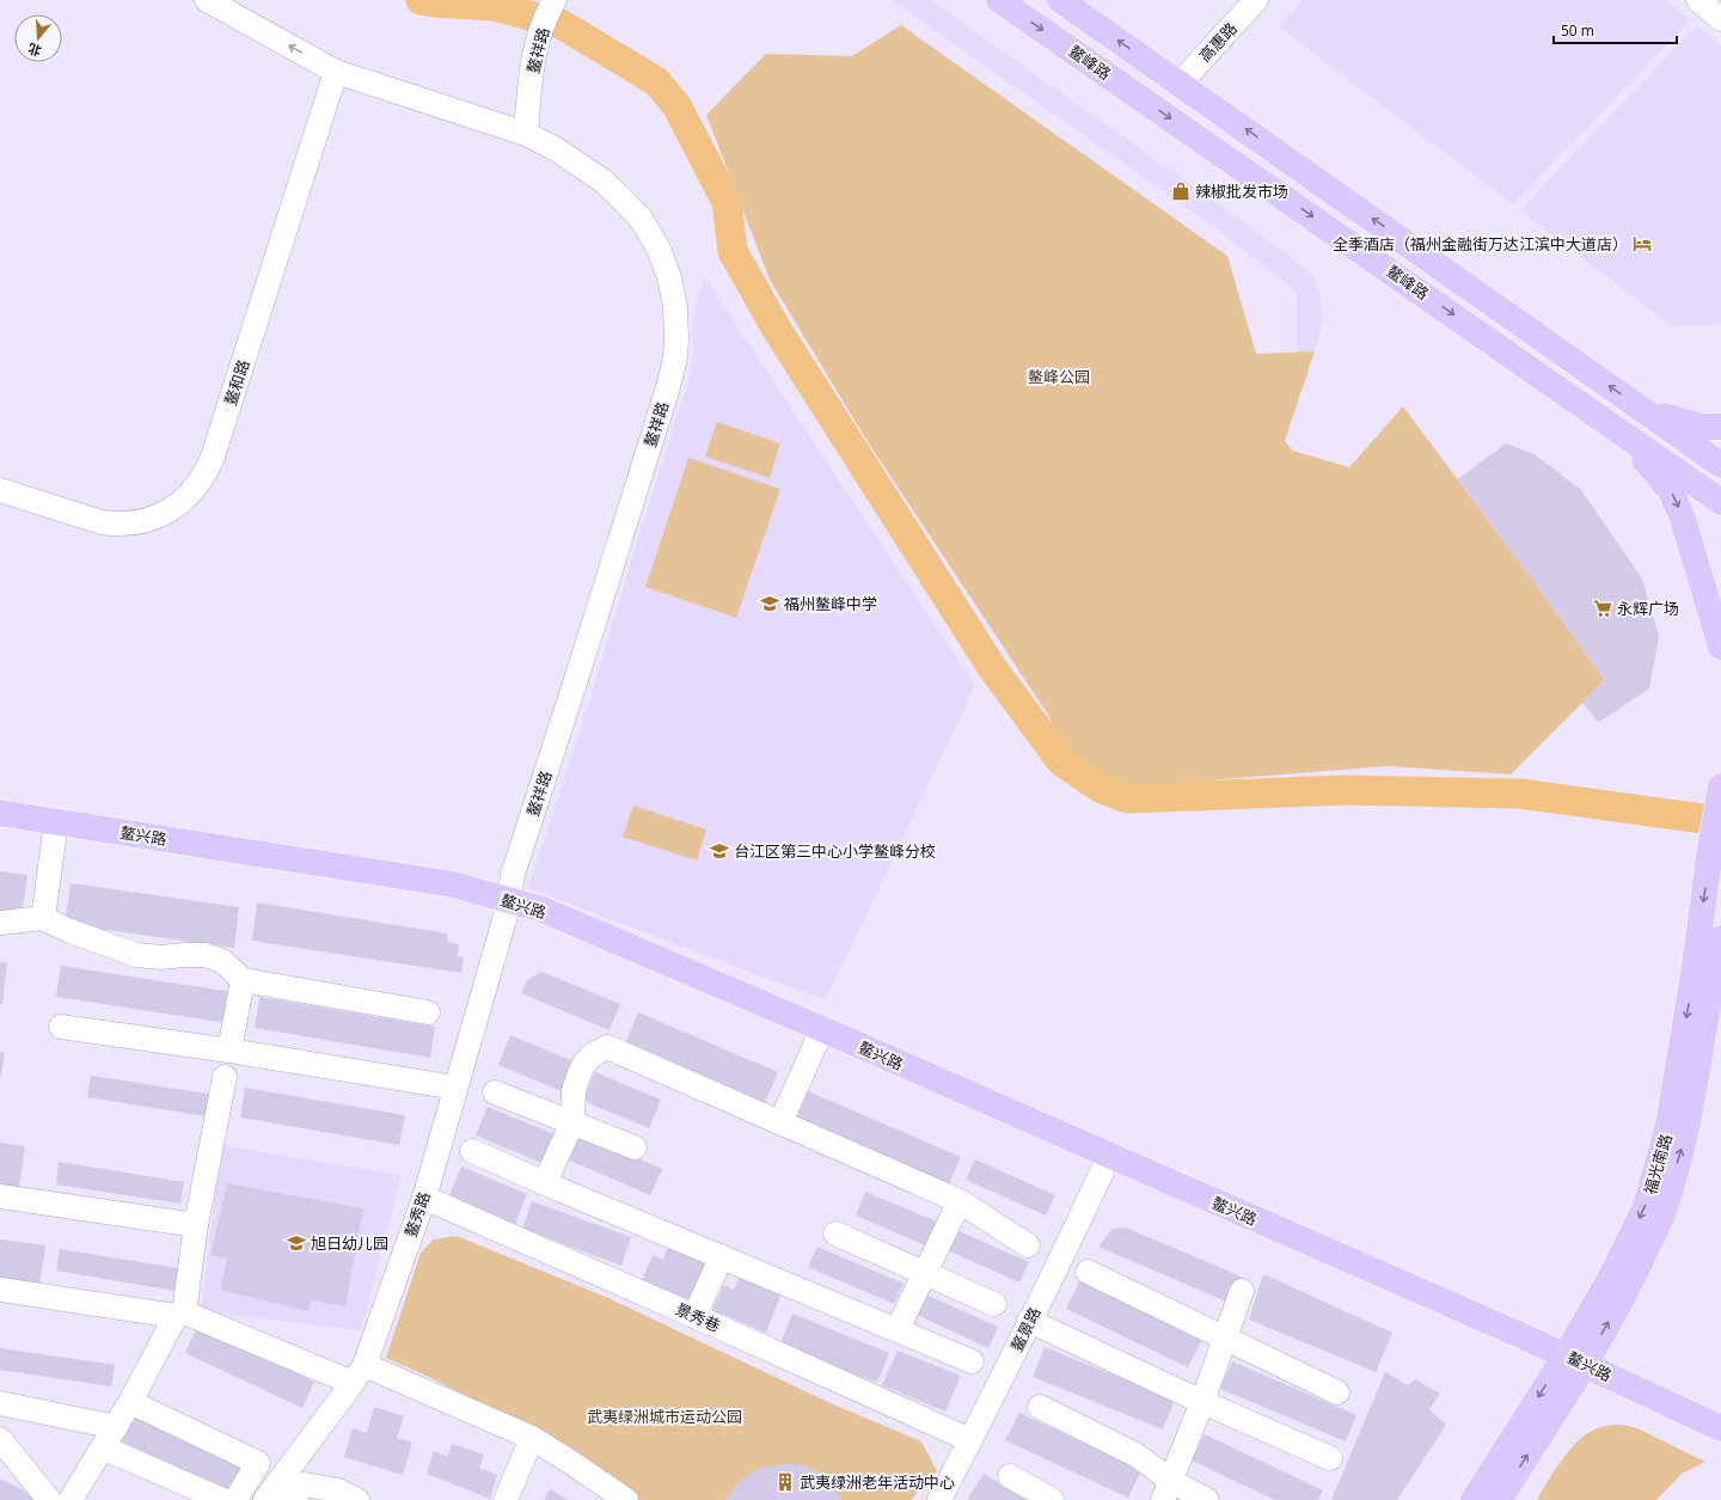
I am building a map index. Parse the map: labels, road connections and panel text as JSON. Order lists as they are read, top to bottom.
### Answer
{
  "streets": {
    "main road": ["鳌峰路", "鳌兴路", "福光南路"],
    "street": [
      "高惠路",
      "鳌祥路",
      "鳌和路",
      "鳌秀路",
      "景秀巷",
      "鳌景路"
    ]
  },
  "crossings": [
    ["高惠路", "鳌峰路"],
    ["鳌祥路", "鳌兴路"],
    ["鳌祥路", "鳌秀路"],
    ["鳌兴路", "福光南路"],
    ["鳌兴路", "鳌秀路"],
    ["鳌兴路", "鳌景路"],
    ["鳌秀路", "景秀巷"],
    ["景秀巷", "鳌景路"]
  ],
  "parks": ["鳌峰公园", "武夷绿洲城市运动公园"],
  "places": {
    "shop": ["辣椒批发市场"],
    "hotel": ["全季酒店（福州金融街万达江滨中大道店）"],
    "school or university": ["福州鳌峰中学", "台江区第三中心小学鳌峰分校", "旭日幼儿园"],
    "supermarket": ["永辉广场"],
    "building": ["武夷绿洲老年活动中心"]
  },
  "scale_bar": "50 m",
  "north": "bottom"
}
